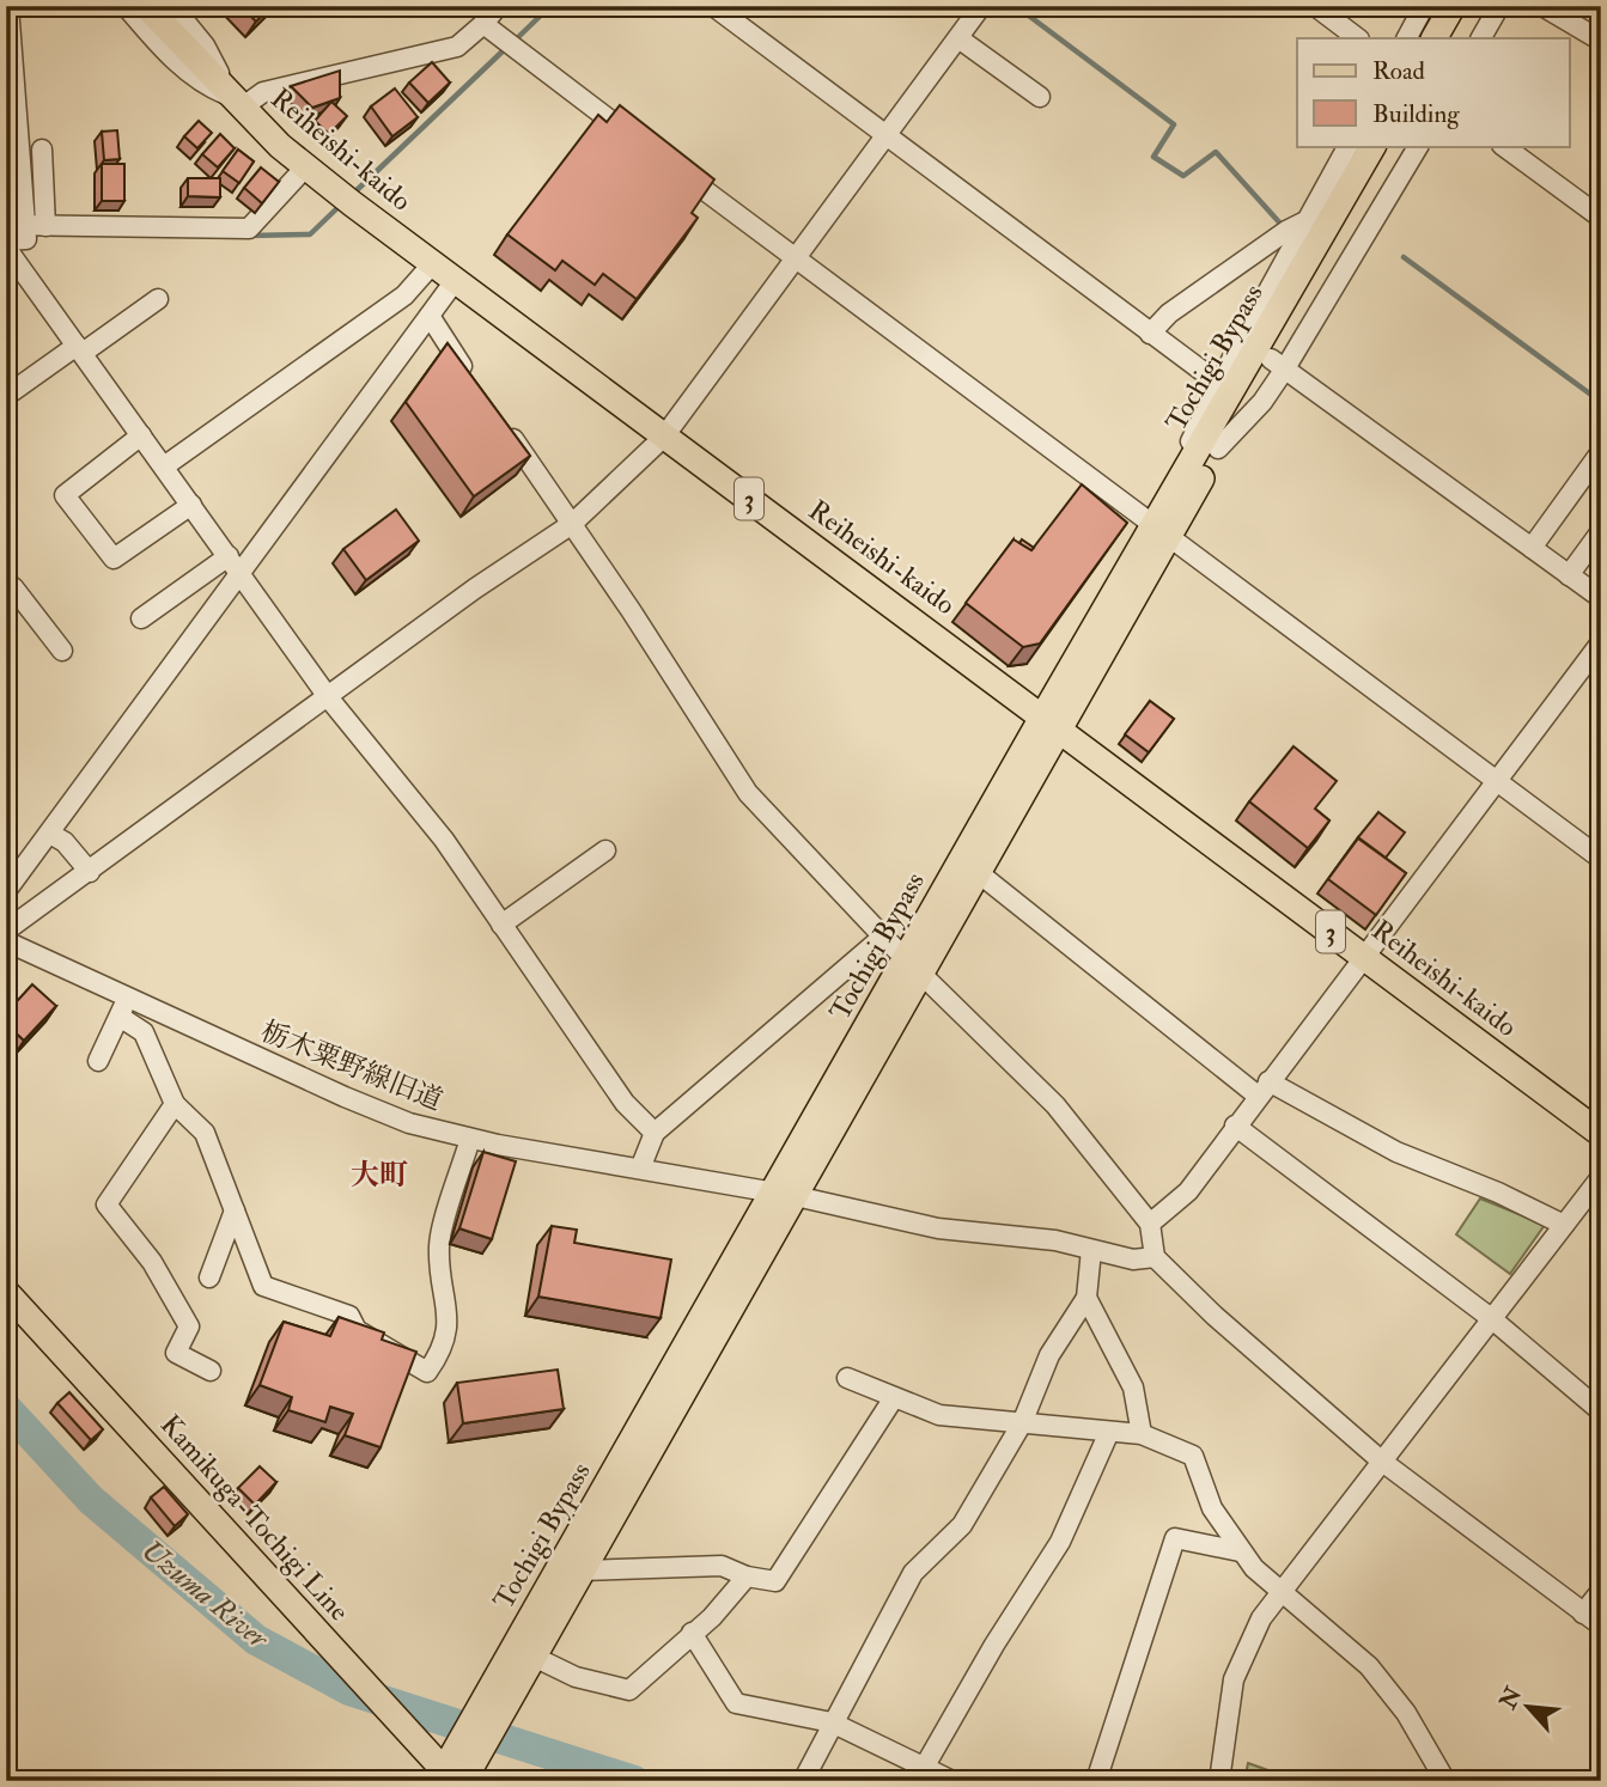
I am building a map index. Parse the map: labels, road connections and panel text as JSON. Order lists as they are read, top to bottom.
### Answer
{
  "streets": {
    "main road": [
      "Reiheishi-kaido",
      "Tochigi Bypass",
      "3",
      "Kamikuga-Tochigi Line"
    ],
    "street": ["栃木粟野線旧道"]
  },
  "crossings": [
    ["Reiheishi-kaido", "Tochigi Bypass"],
    ["Tochigi Bypass", "栃木粟野線旧道"],
    ["Tochigi Bypass", "Kamikuga-Tochigi Line"]
  ],
  "districts": ["大町"],
  "water": ["Uzuma River"],
  "legend": ["Road", "Building"],
  "north": "top left"
}
